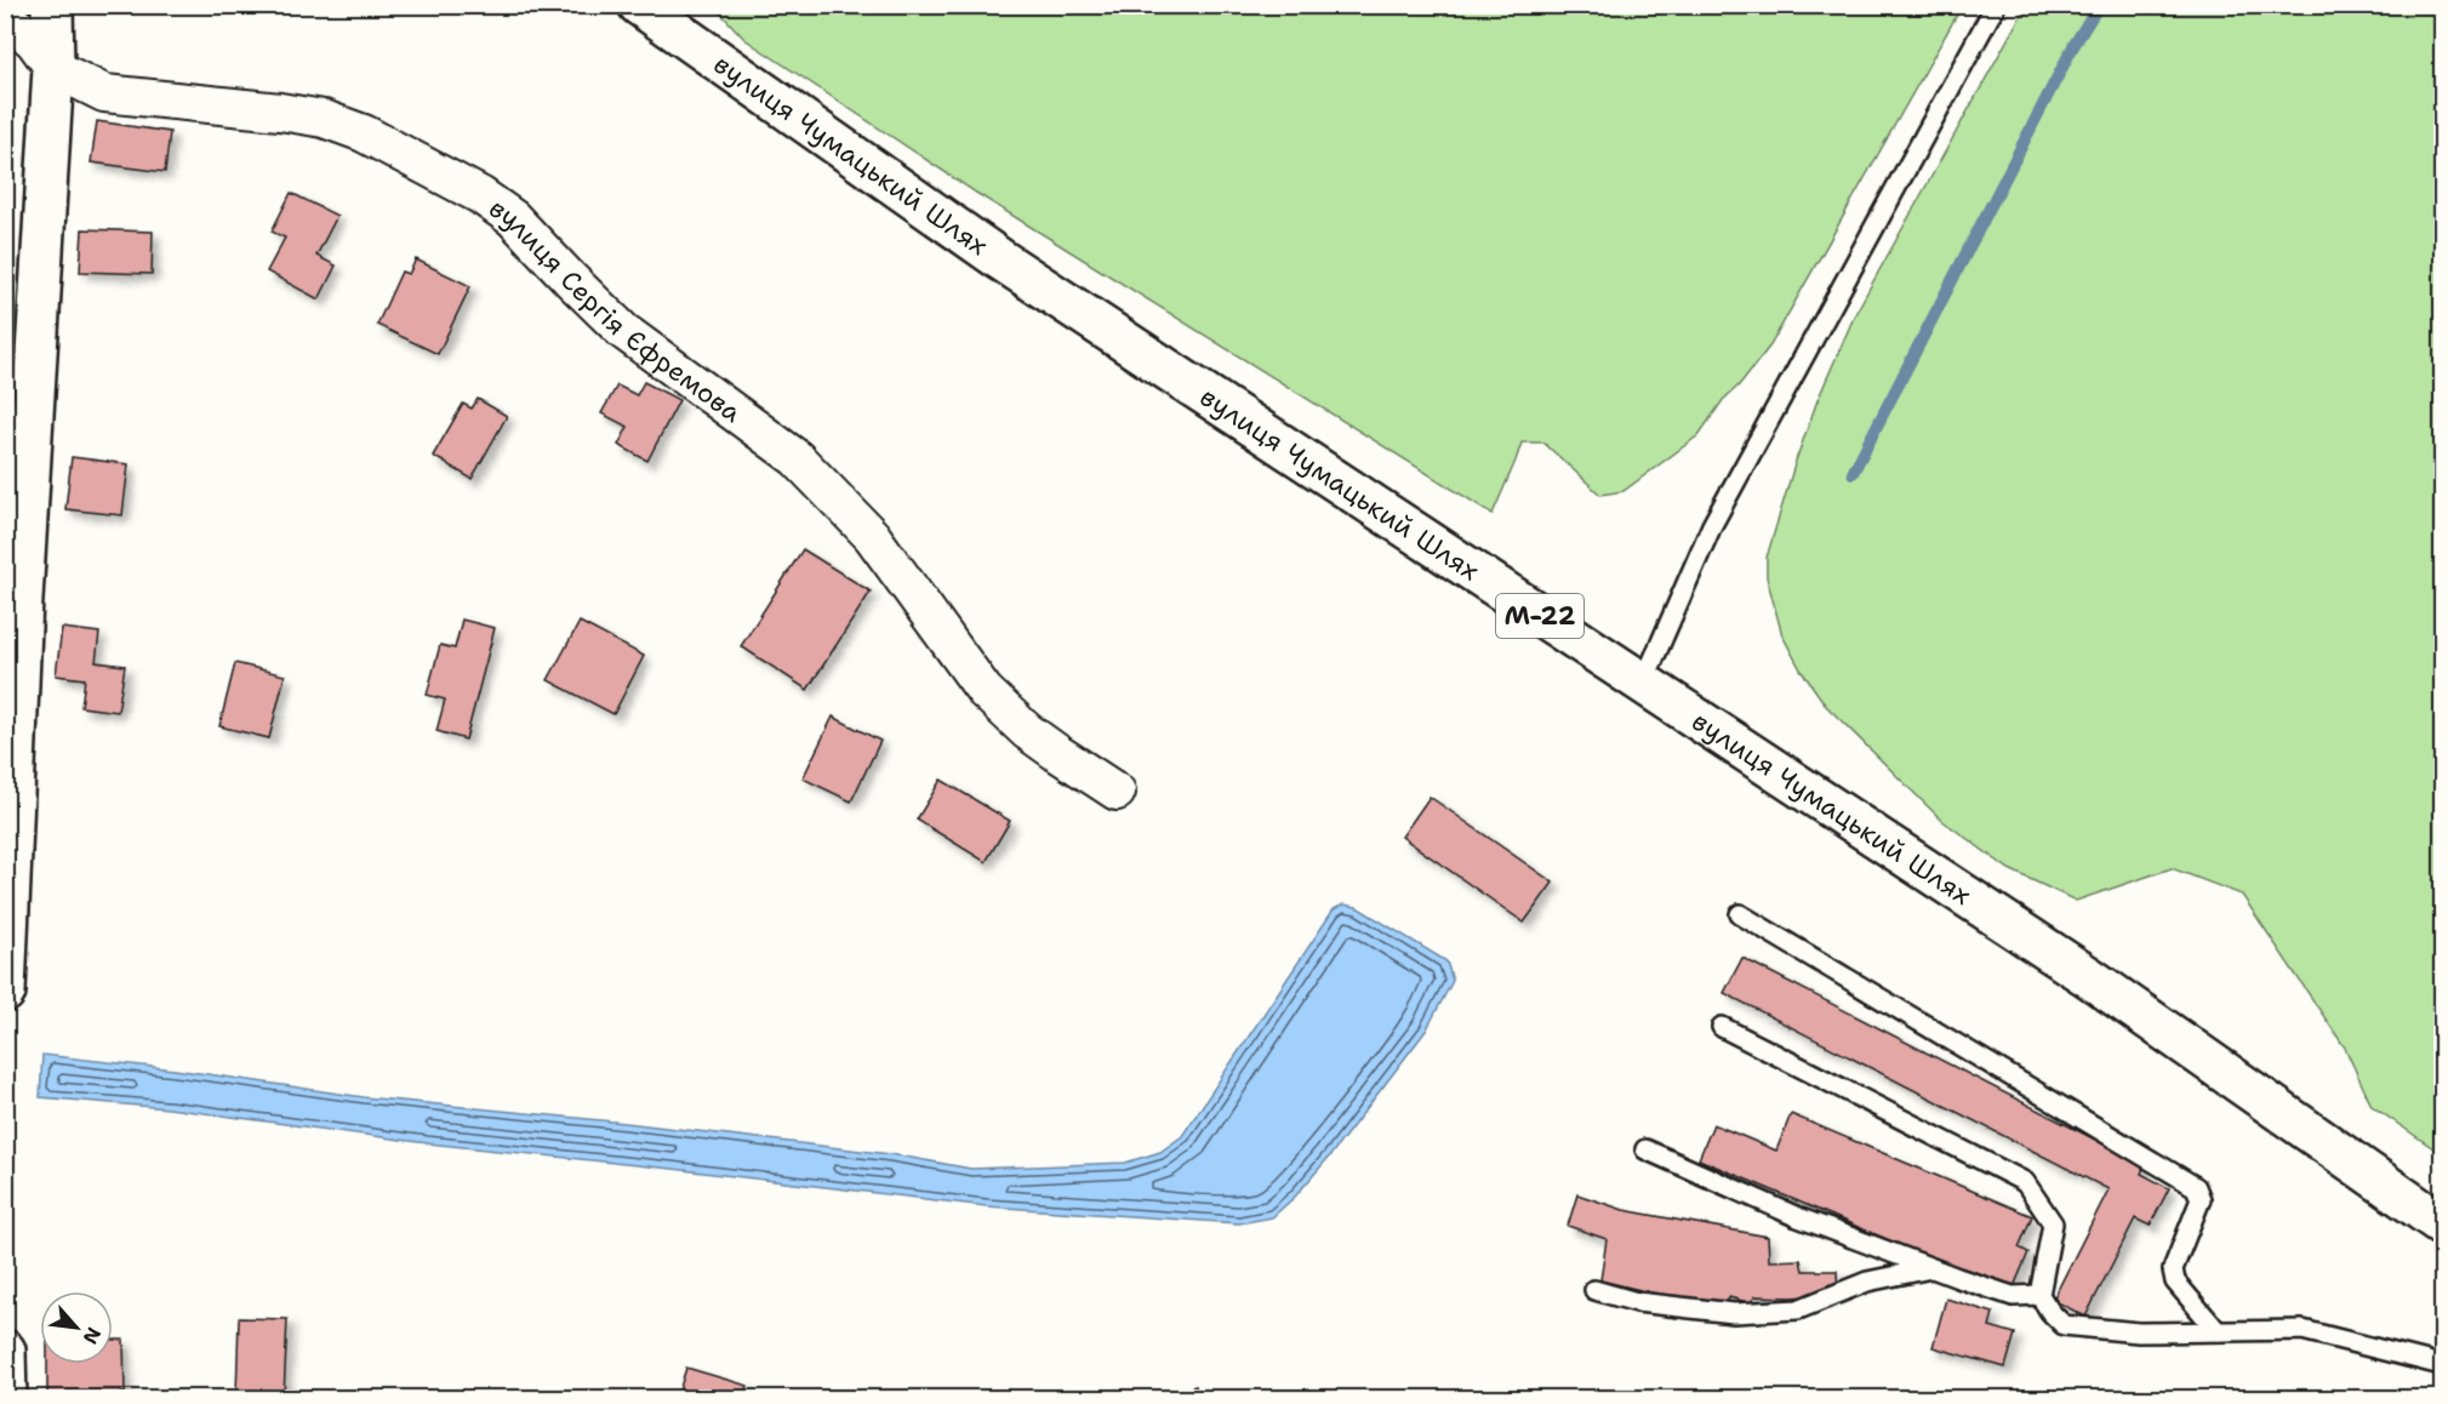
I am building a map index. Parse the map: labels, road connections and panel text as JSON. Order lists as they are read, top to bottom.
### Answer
{
  "streets": {
    "main road": ["вулиця Чумацький Шлях", "М-22"],
    "street": ["вулиця Сергія Єфремова"]
  },
  "north": "bottom right"
}
